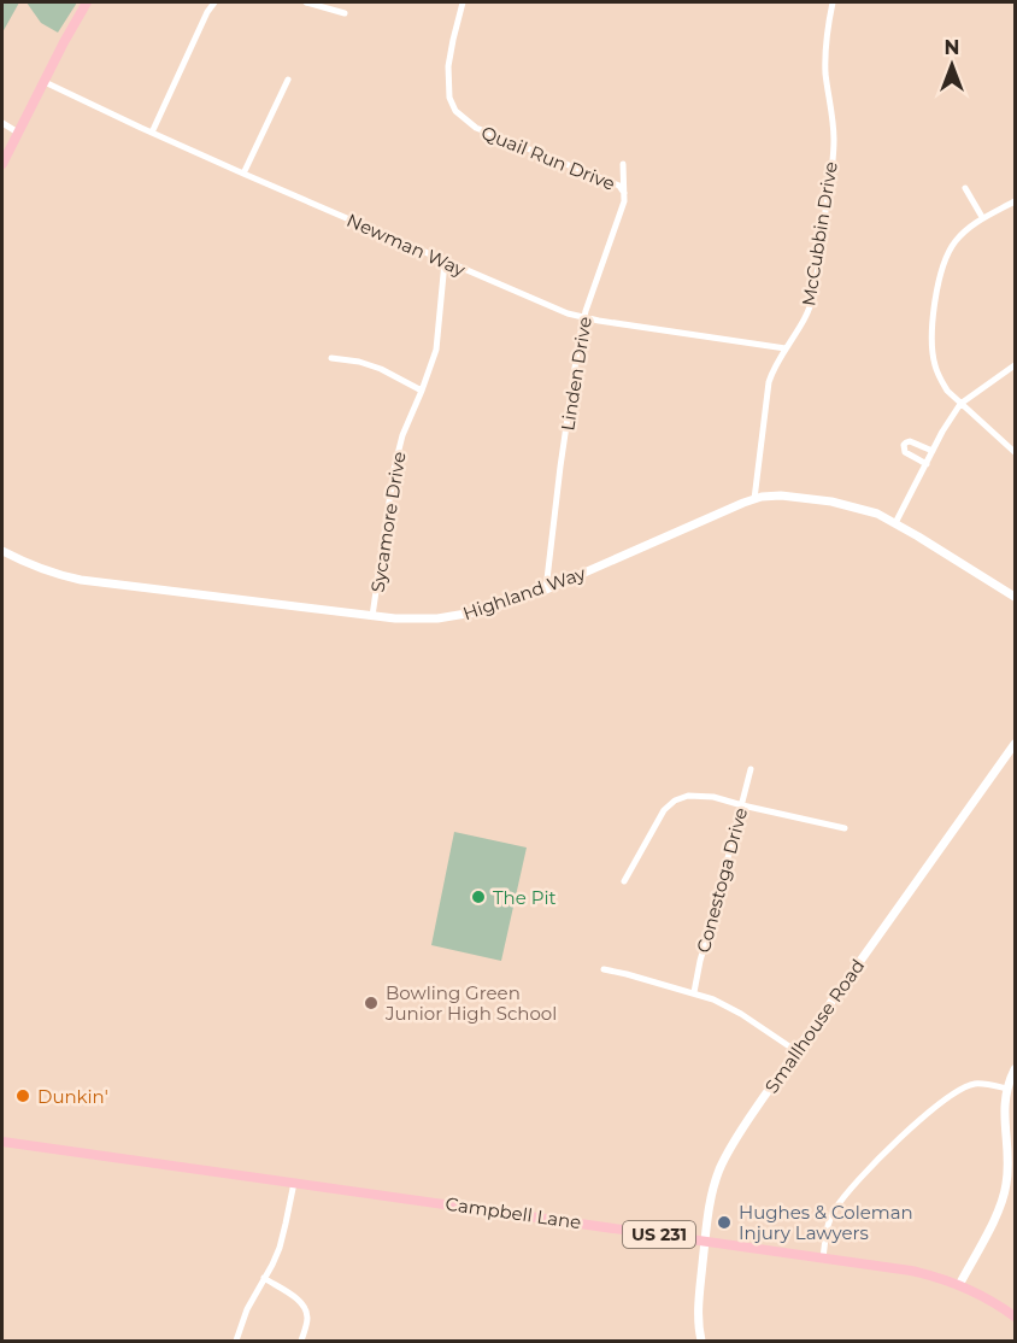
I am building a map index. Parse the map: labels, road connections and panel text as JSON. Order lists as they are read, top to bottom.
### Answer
{
  "streets": {
    "main road": ["Campbell Lane", "US 231"],
    "street": [
      "Quail Run Drive",
      "McCubbin Drive",
      "Newman Way",
      "Linden Drive",
      "Sycamore Drive",
      "Highland Way",
      "Conestoga Drive",
      "Smallhouse Road"
    ]
  },
  "crossings": [
    ["Quail Run Drive", "Linden Drive"],
    ["McCubbin Drive", "Newman Way"],
    ["McCubbin Drive", "Highland Way"],
    ["Newman Way", "Linden Drive"],
    ["Newman Way", "Sycamore Drive"],
    ["Linden Drive", "Highland Way"],
    ["Sycamore Drive", "Highland Way"],
    ["Smallhouse Road", "Campbell Lane"]
  ],
  "places": [
    "The Pit",
    "Bowling Green Junior High School",
    "Dunkin'",
    "Hughes & Coleman Injury Lawyers"
  ],
  "north": "top"
}
